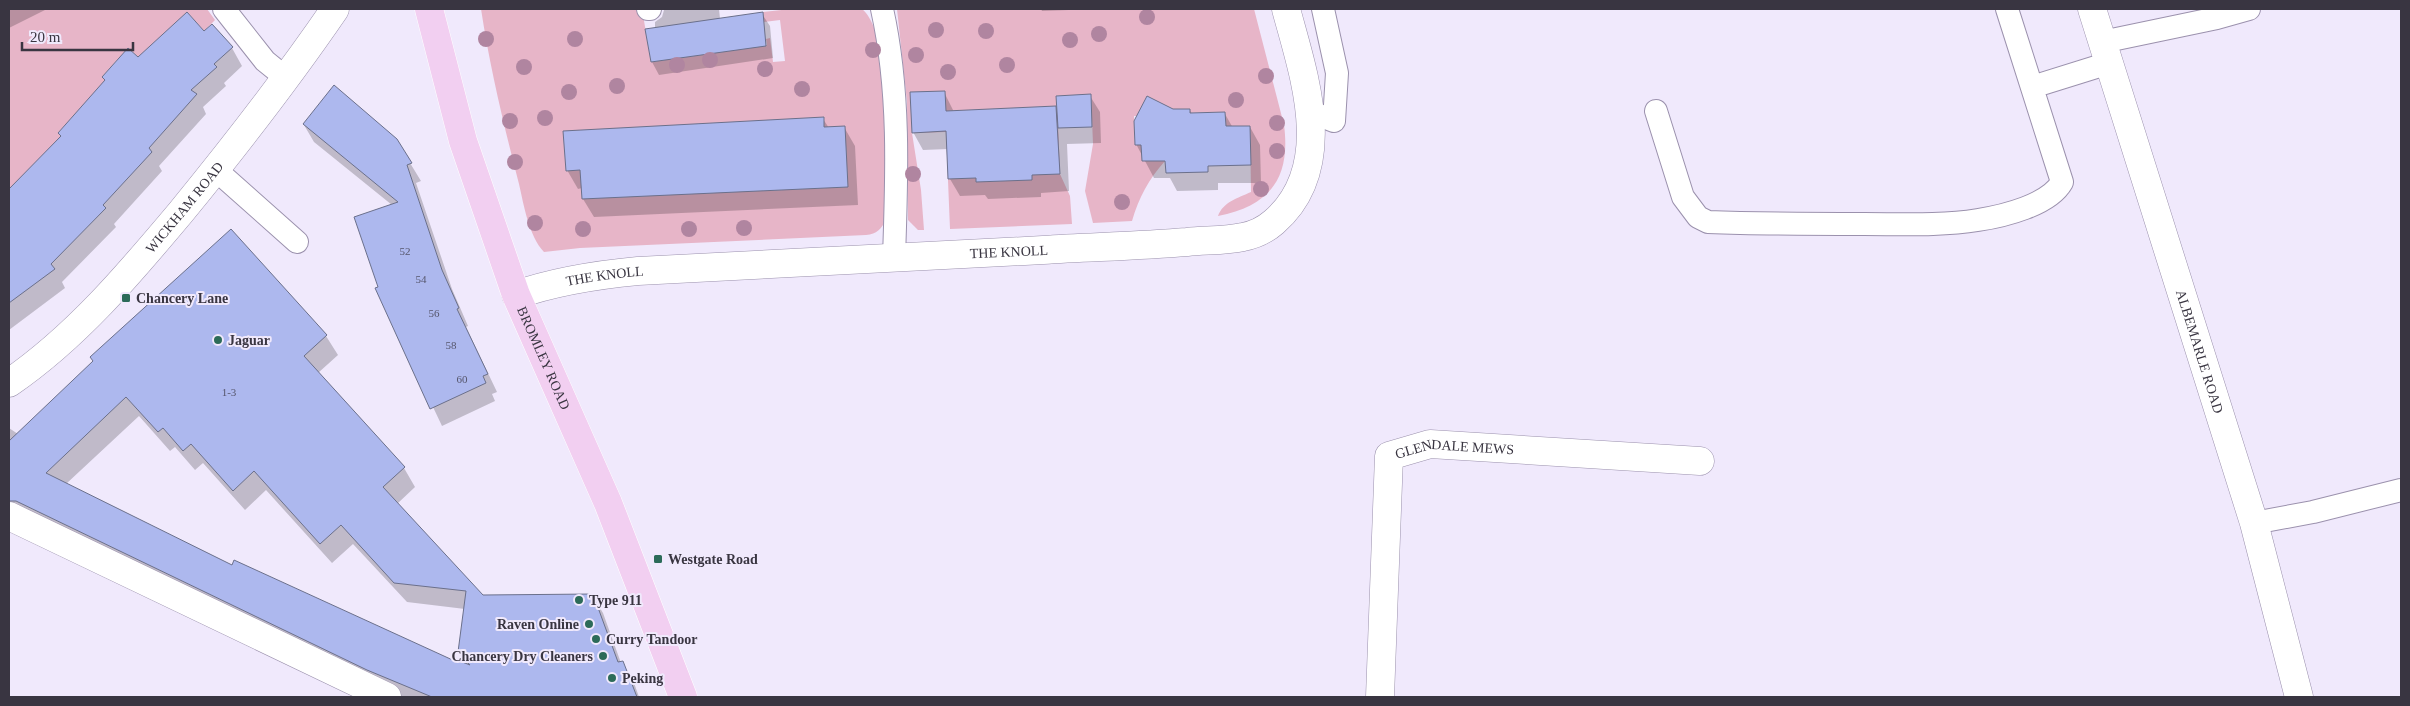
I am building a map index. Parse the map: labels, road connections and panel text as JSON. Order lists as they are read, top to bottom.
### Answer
{
  "streets": {
    "main road": ["BROMLEY ROAD"],
    "street": [
      "WICKHAM ROAD",
      "THE KNOLL",
      "ALBEMARLE ROAD",
      "GLENDALE MEWS"
    ]
  },
  "crossings": [
    ["THE KNOLL", "BROMLEY ROAD"]
  ],
  "places": {
    "transit": ["Chancery Lane", "Westgate Road"],
    "other": [
      "Jaguar",
      "Type 911",
      "Raven Online",
      "Curry Tandoor",
      "Chancery Dry Cleaners",
      "Peking"
    ]
  },
  "house_numbers": [
    "52",
    "54",
    "56",
    "58",
    "60",
    "1-3"
  ],
  "scale_bar": "20 m"
}
